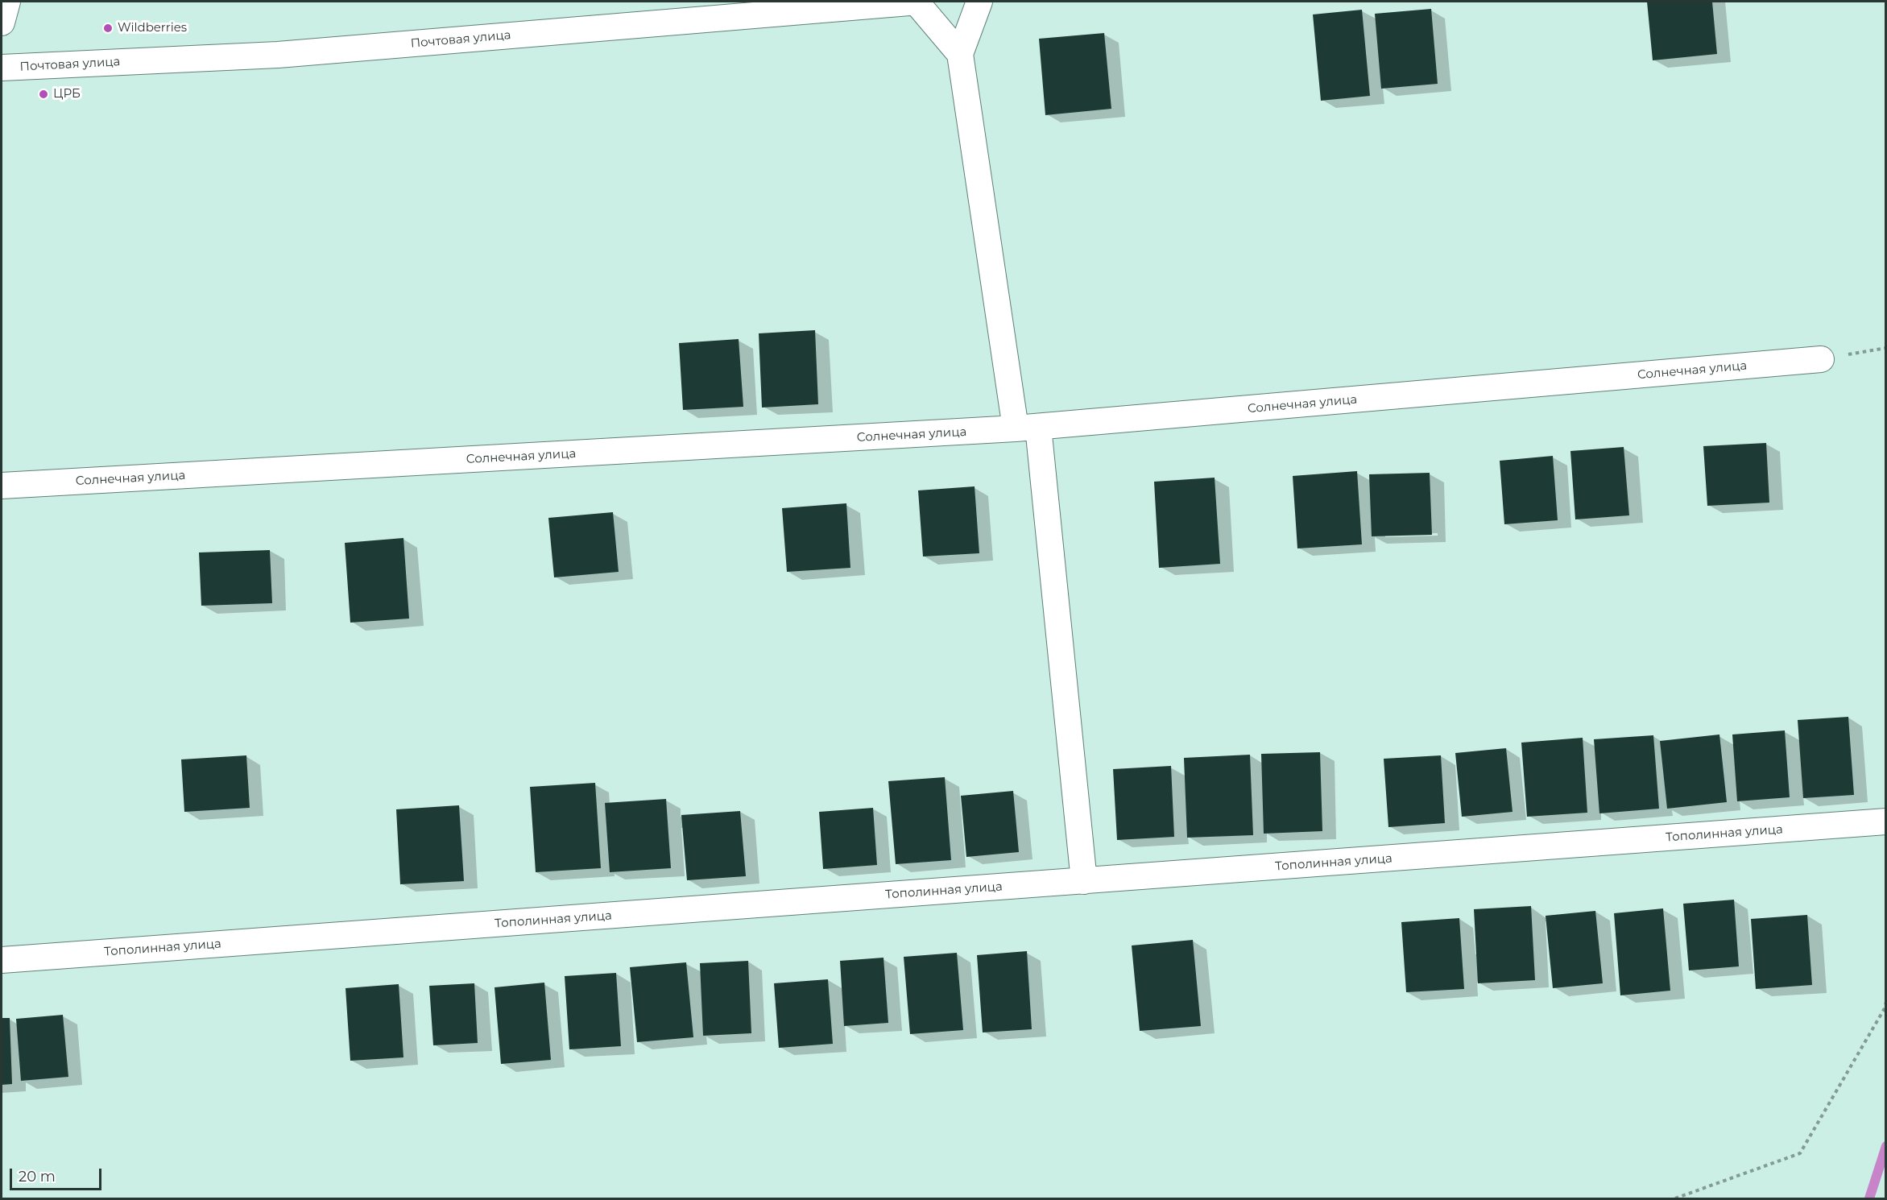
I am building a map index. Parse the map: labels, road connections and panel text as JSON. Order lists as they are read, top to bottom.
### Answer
{
  "streets": {
    "street": ["Почтовая улица", "Солнечная улица", "Тополинная улица"]
  },
  "places": ["Wildberries", "ЦРБ"],
  "scale_bar": "20 m"
}
